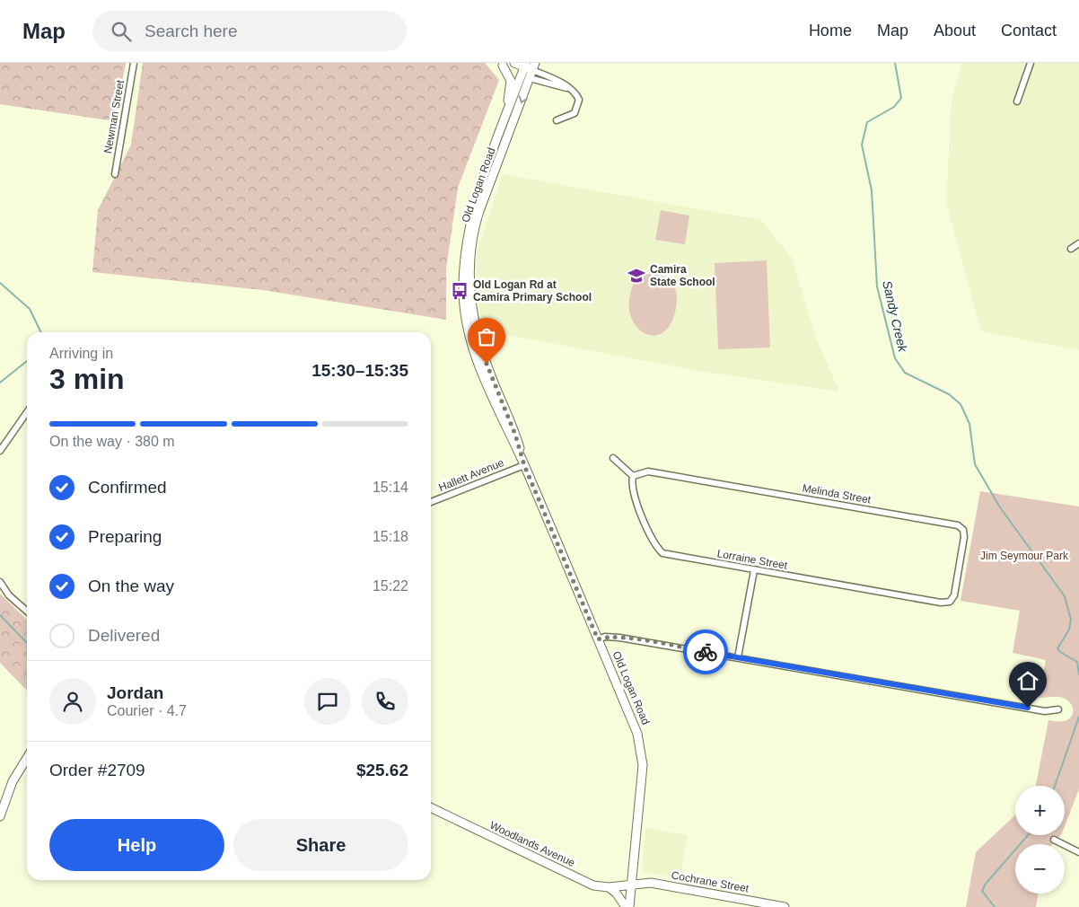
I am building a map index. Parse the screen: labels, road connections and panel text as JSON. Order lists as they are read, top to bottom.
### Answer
{
  "streets": {
    "main road": ["Old Logan Road", "Woodlands Avenue", "Cochrane Street"],
    "street": [
      "Newman Street",
      "Hallett Avenue",
      "Melinda Street",
      "Lorraine Street"
    ]
  },
  "crossings": [
    ["Old Logan Road", "Hallett Avenue"],
    ["Old Logan Road", "Woodlands Avenue"],
    ["Old Logan Road", "Cochrane Street"],
    ["Melinda Street", "Lorraine Street"],
    ["Woodlands Avenue", "Cochrane Street"]
  ],
  "water": ["Sandy Creek"],
  "parks": ["Jim Seymour Park"],
  "places": {
    "school or university": ["Camira State School"],
    "bus stop": ["Old Logan Rd at Camira Primary School"]
  },
  "page": {
    "header": "Map",
    "search": "Search here",
    "nav": [
      "Home",
      "Map",
      "About",
      "Contact"
    ],
    "heading": ["3 min", "Arriving in", "15:30–15:35"],
    "panel": [
      "Jordan",
      "Courier · 4.7",
      "Order #2709",
      "$25.62"
    ],
    "bar": "On the way · 380 m",
    "list": [
      ["Confirmed", "15:14"],
      ["Preparing", "15:18"],
      ["On the way", "15:22"],
      "Delivered"
    ],
    "map_buttons": ["+", "−"],
    "buttons": ["Help", "Share"]
  }
}
